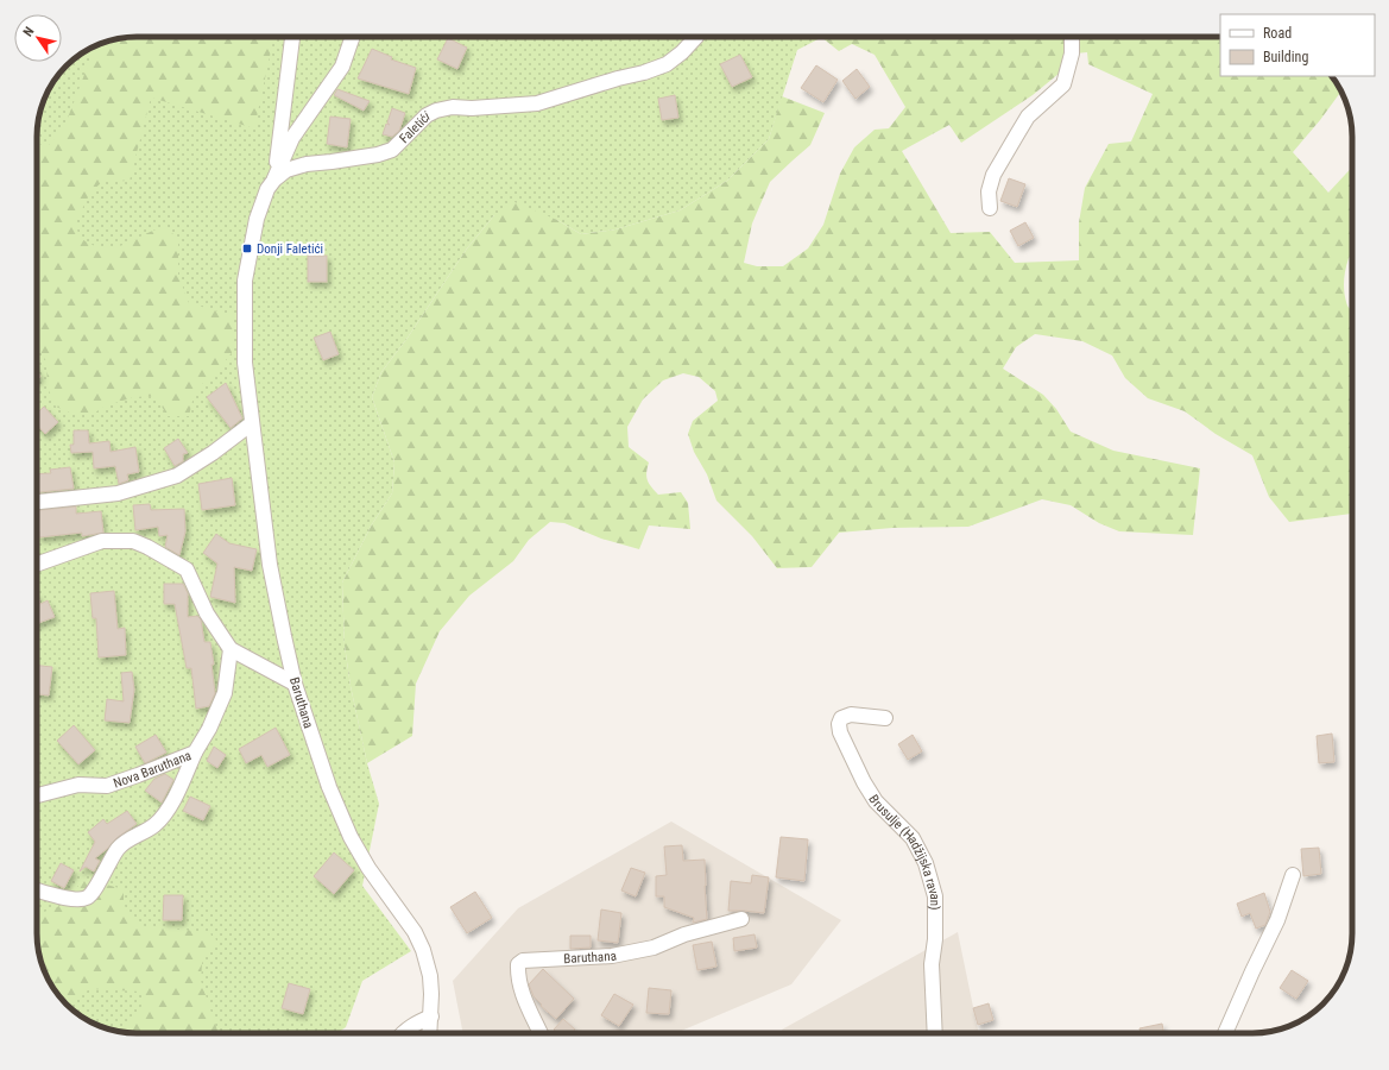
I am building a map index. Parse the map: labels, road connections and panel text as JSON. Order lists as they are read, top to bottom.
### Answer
{
  "streets": {
    "street": [
      "Faletići",
      "Baruthana",
      "Nova Baruthana",
      "Brusulje (Hadžijska ravan)"
    ]
  },
  "crossings": [
    ["Faletići", "Baruthana"]
  ],
  "places": {
    "transit": ["Donji Faletići"]
  },
  "legend": ["Road", "Building"],
  "north": "top left"
}
